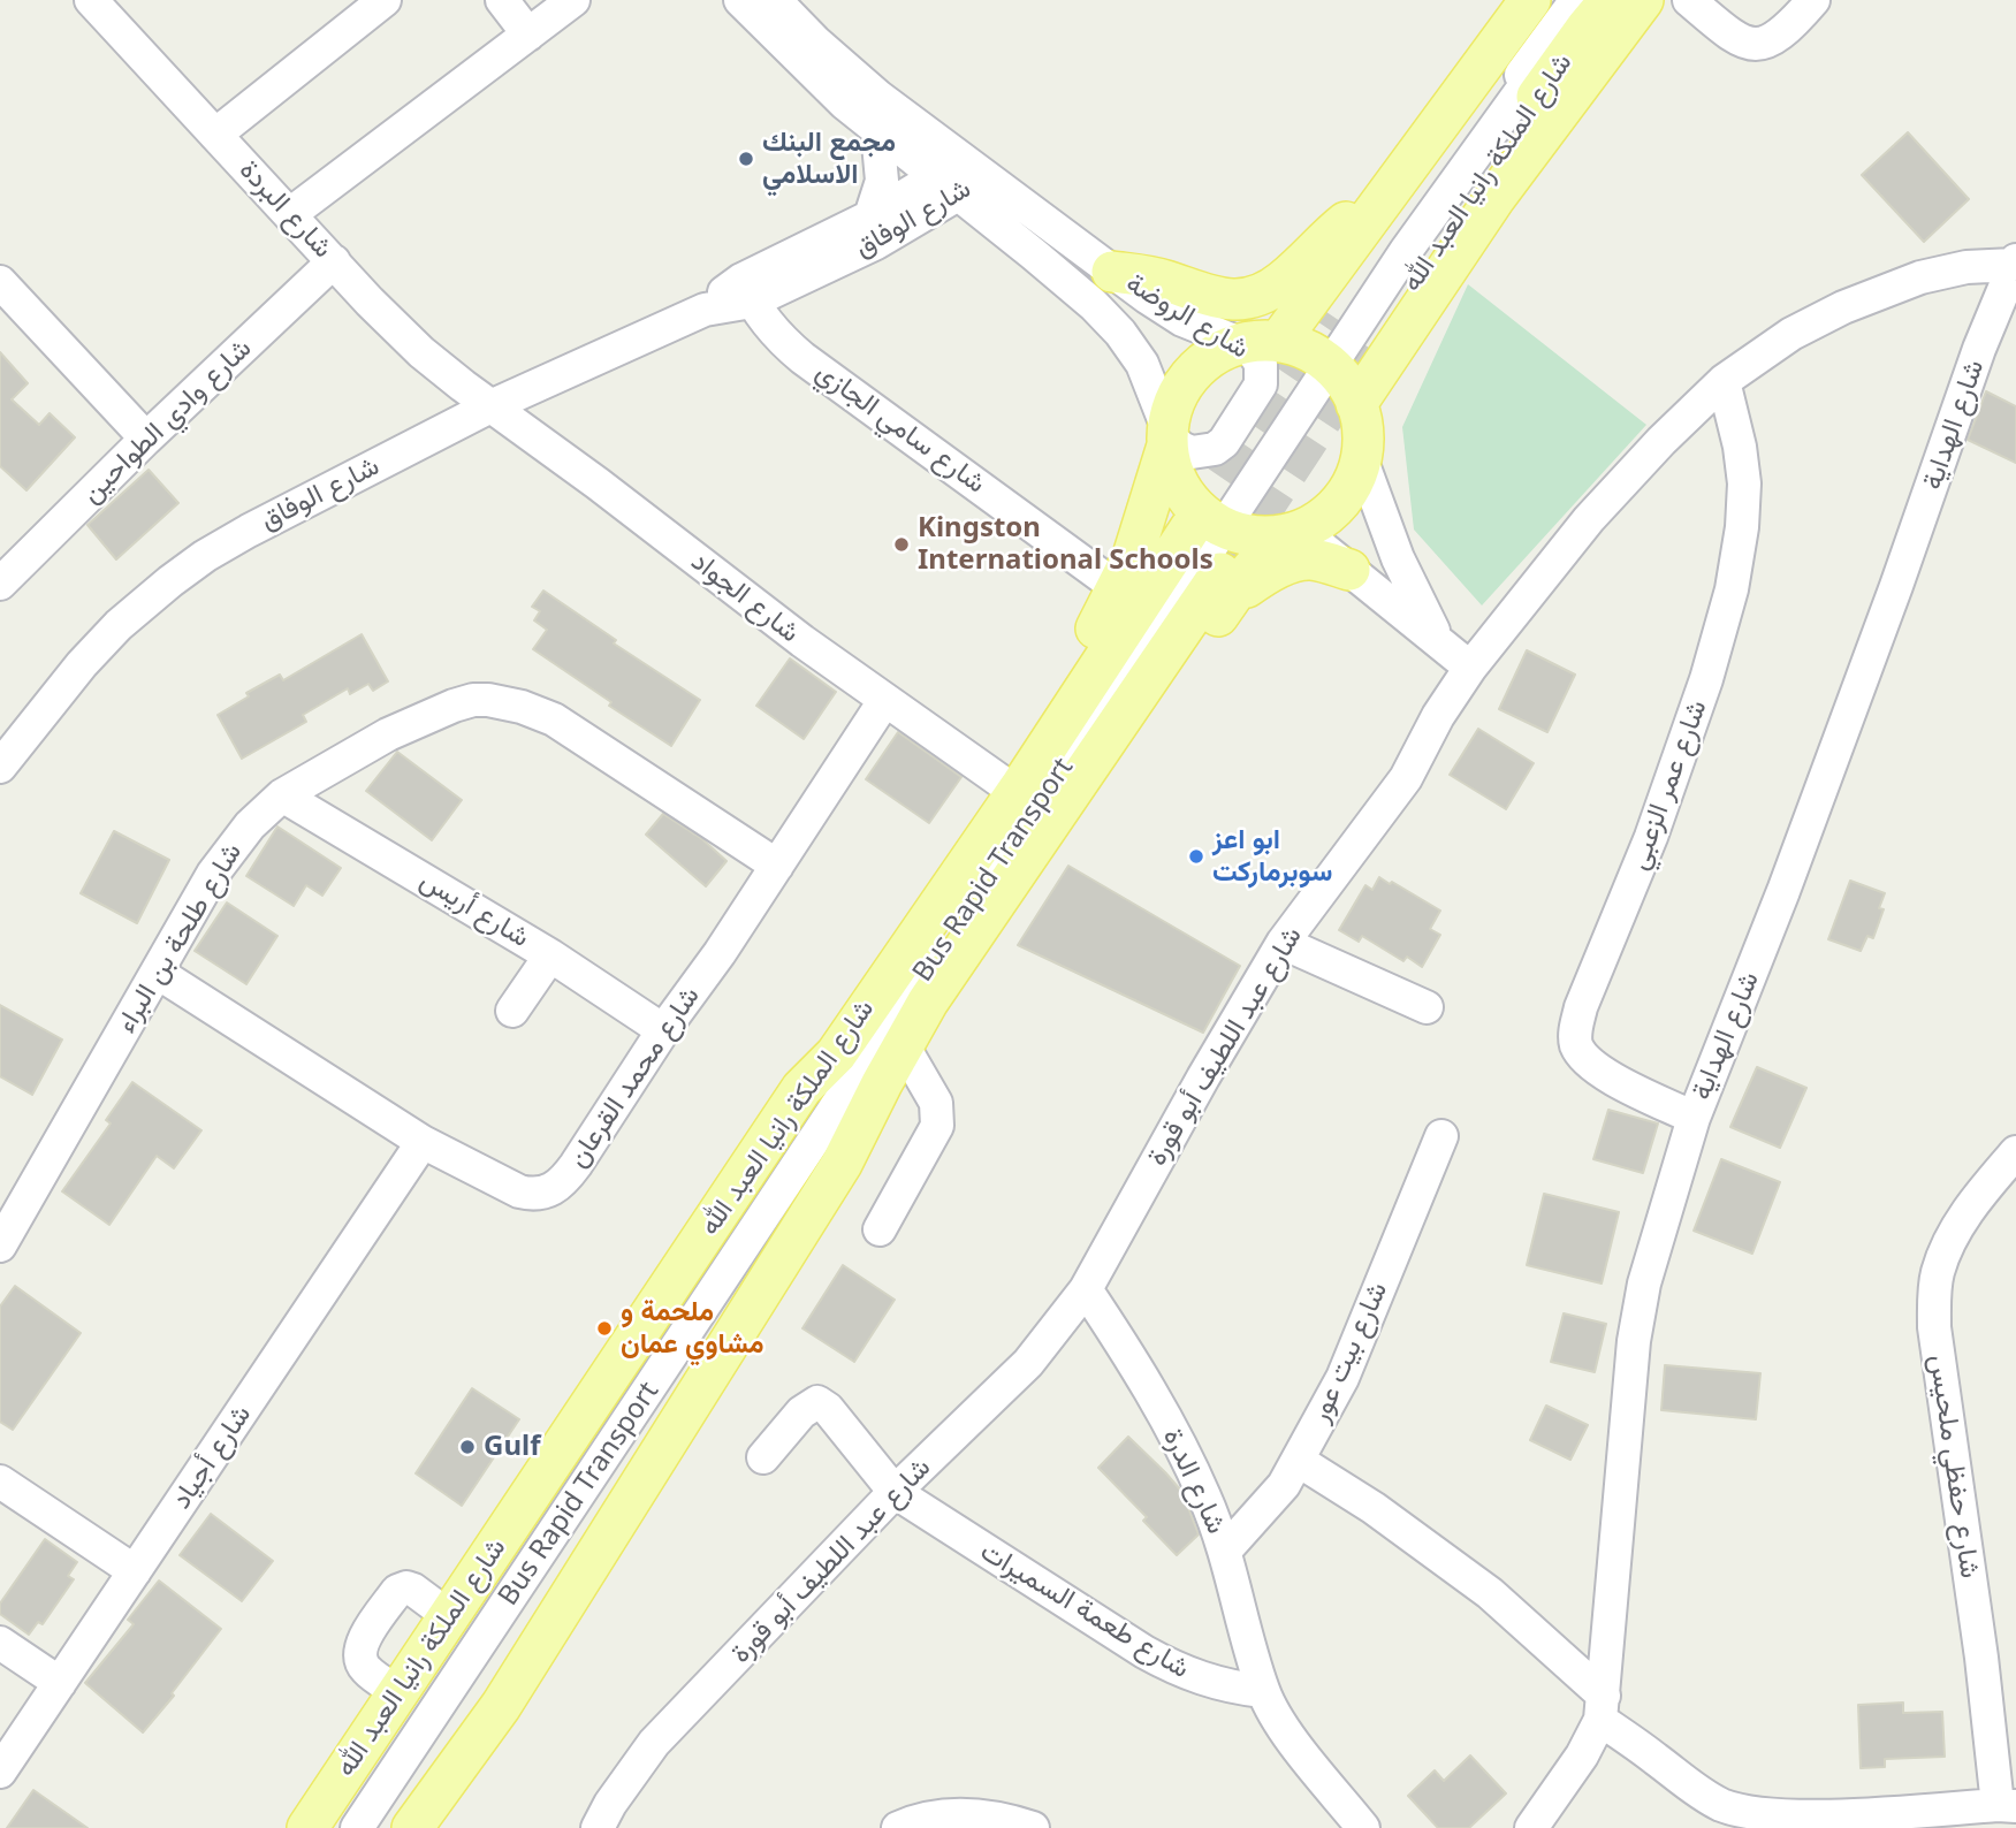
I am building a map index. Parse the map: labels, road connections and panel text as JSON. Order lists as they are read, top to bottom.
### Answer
{
  "streets": {
    "main road": ["شارع الملكة رانيا العبد الله"],
    "street": [
      "شارع البردة",
      "شارع الوفاق",
      "شارع الروضة",
      "شارع وادي الطواحين",
      "شارع الهداية",
      "شارع سامي الجازي",
      "شارع الجواد",
      "شارع عمر الزعبي",
      "Bus Rapid Transport",
      "شارع أريس",
      "شارع طلحة بن البراء",
      "شارع عبد اللطيف أبو قورة",
      "شارع محمد القرعان",
      "شارع بيت عور",
      "شارع أجياد",
      "شارع حفظي ملحيس",
      "شارع الدرة",
      "شارع طعمة السميرات"
    ]
  },
  "crossings": [
    ["شارع الملكة رانيا العبد الله", "Bus Rapid Transport"],
    ["شارع البردة", "شارع الوفاق"],
    ["شارع البردة", "شارع وادي الطواحين"],
    ["شارع البردة", "شارع الجواد"],
    ["شارع الوفاق", "شارع الروضة"],
    ["شارع الوفاق", "شارع سامي الجازي"],
    ["شارع الوفاق", "شارع الجواد"],
    ["شارع الهداية", "شارع عمر الزعبي"],
    ["شارع الهداية", "شارع عبد اللطيف أبو قورة"],
    ["شارع الجواد", "شارع محمد القرعان"],
    ["شارع عمر الزعبي", "شارع عبد اللطيف أبو قورة"],
    ["شارع أريس", "شارع طلحة بن البراء"],
    ["شارع أريس", "شارع محمد القرعان"],
    ["شارع طلحة بن البراء", "شارع محمد القرعان"],
    ["شارع عبد اللطيف أبو قورة", "شارع الدرة"],
    ["شارع عبد اللطيف أبو قورة", "شارع طعمة السميرات"],
    ["شارع محمد القرعان", "شارع أجياد"],
    ["شارع بيت عور", "شارع الدرة"],
    ["شارع الدرة", "شارع طعمة السميرات"]
  ],
  "places": [
    "مجمع البنك الاسلامي",
    "Kingston International Schools",
    "ابو اعز سوبرماركت",
    "ملحمة و مشاوي عمان",
    "Gulf"
  ]
}
